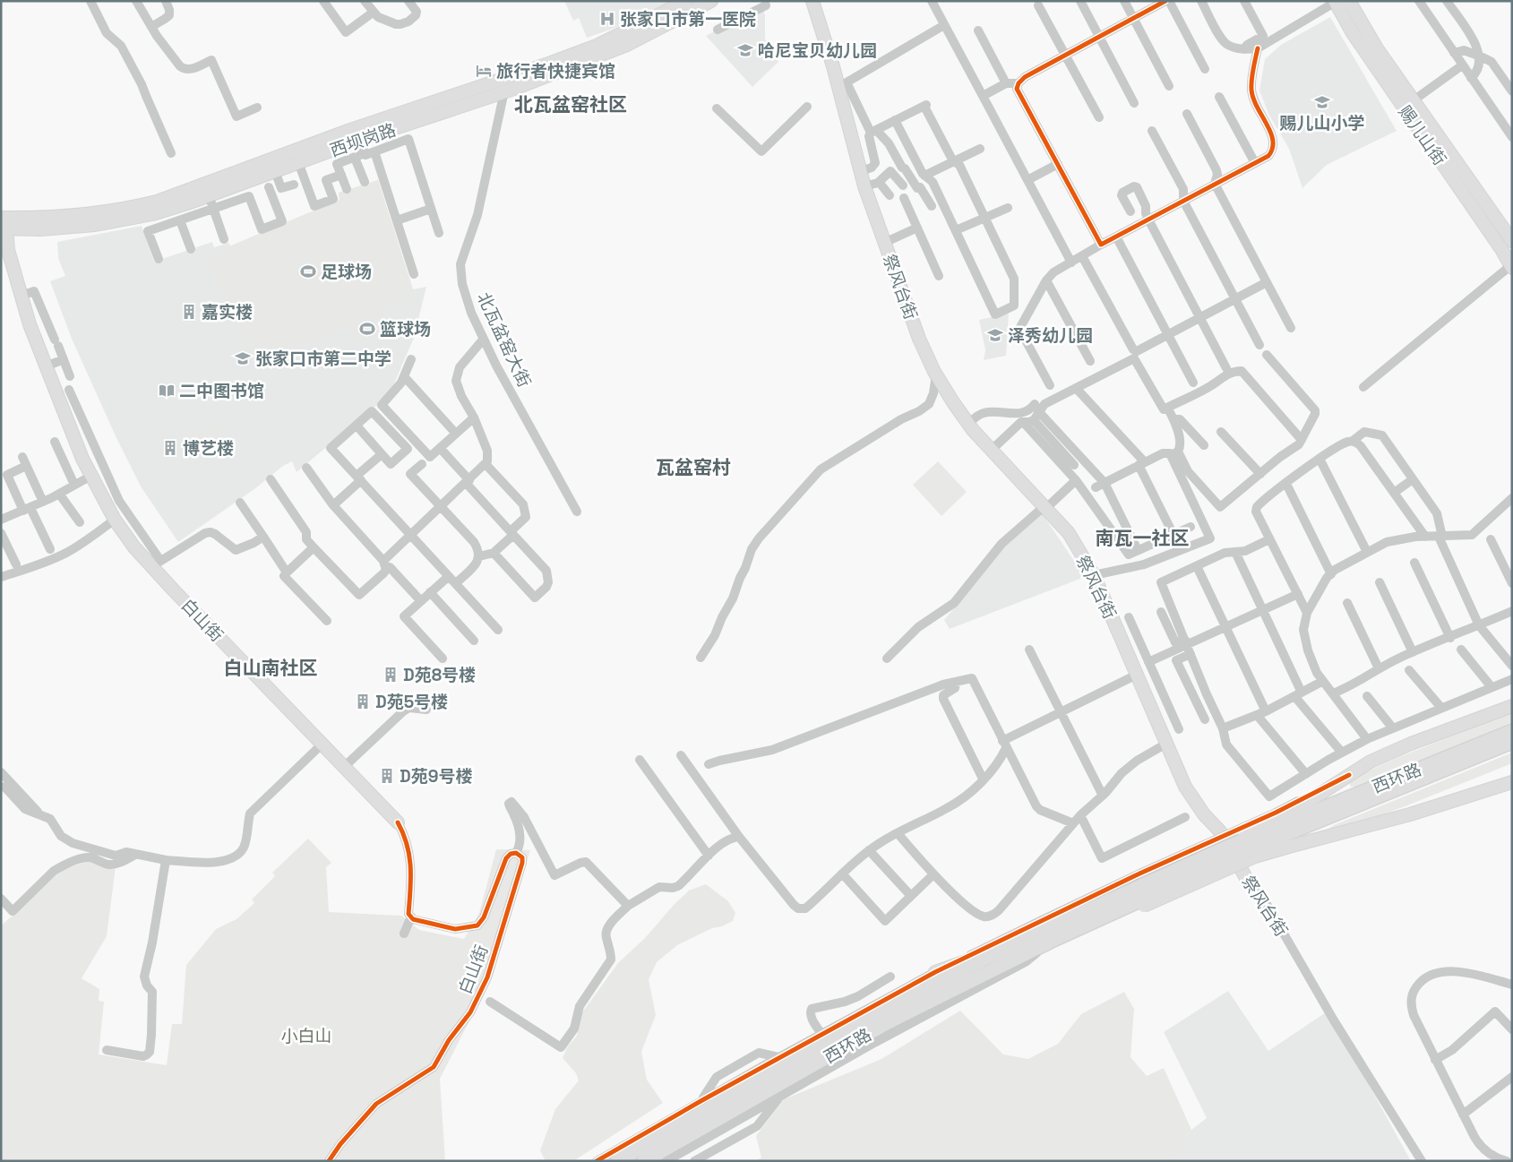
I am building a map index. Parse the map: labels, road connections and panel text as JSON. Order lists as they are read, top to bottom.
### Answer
{
  "streets": {
    "highway": ["西环路"],
    "main road": [
      "赐儿山街",
      "西坝岗路",
      "祭风台街",
      "白山街"
    ],
    "street": ["北瓦盆窑大街"]
  },
  "crossings": [
    ["西坝岗路", "北瓦盆窑大街"],
    ["西坝岗路", "白山街"]
  ],
  "districts": [
    "北瓦盆窑社区",
    "瓦盆窑村",
    "南瓦一社区",
    "白山南社区"
  ],
  "parks": ["小白山"],
  "places": {
    "hospital": ["张家口市第一医院"],
    "school or university": [
      "哈尼宝贝幼儿园",
      "赐儿山小学",
      "泽秀幼儿园",
      "张家口市第二中学"
    ],
    "hotel": ["旅行者快捷宾馆"],
    "sports": ["足球场", "篮球场"],
    "building": [
      "嘉实楼",
      "博艺楼",
      "D苑8号楼",
      "D苑5号楼",
      "D苑9号楼"
    ],
    "library": ["二中图书馆"]
  }
}
